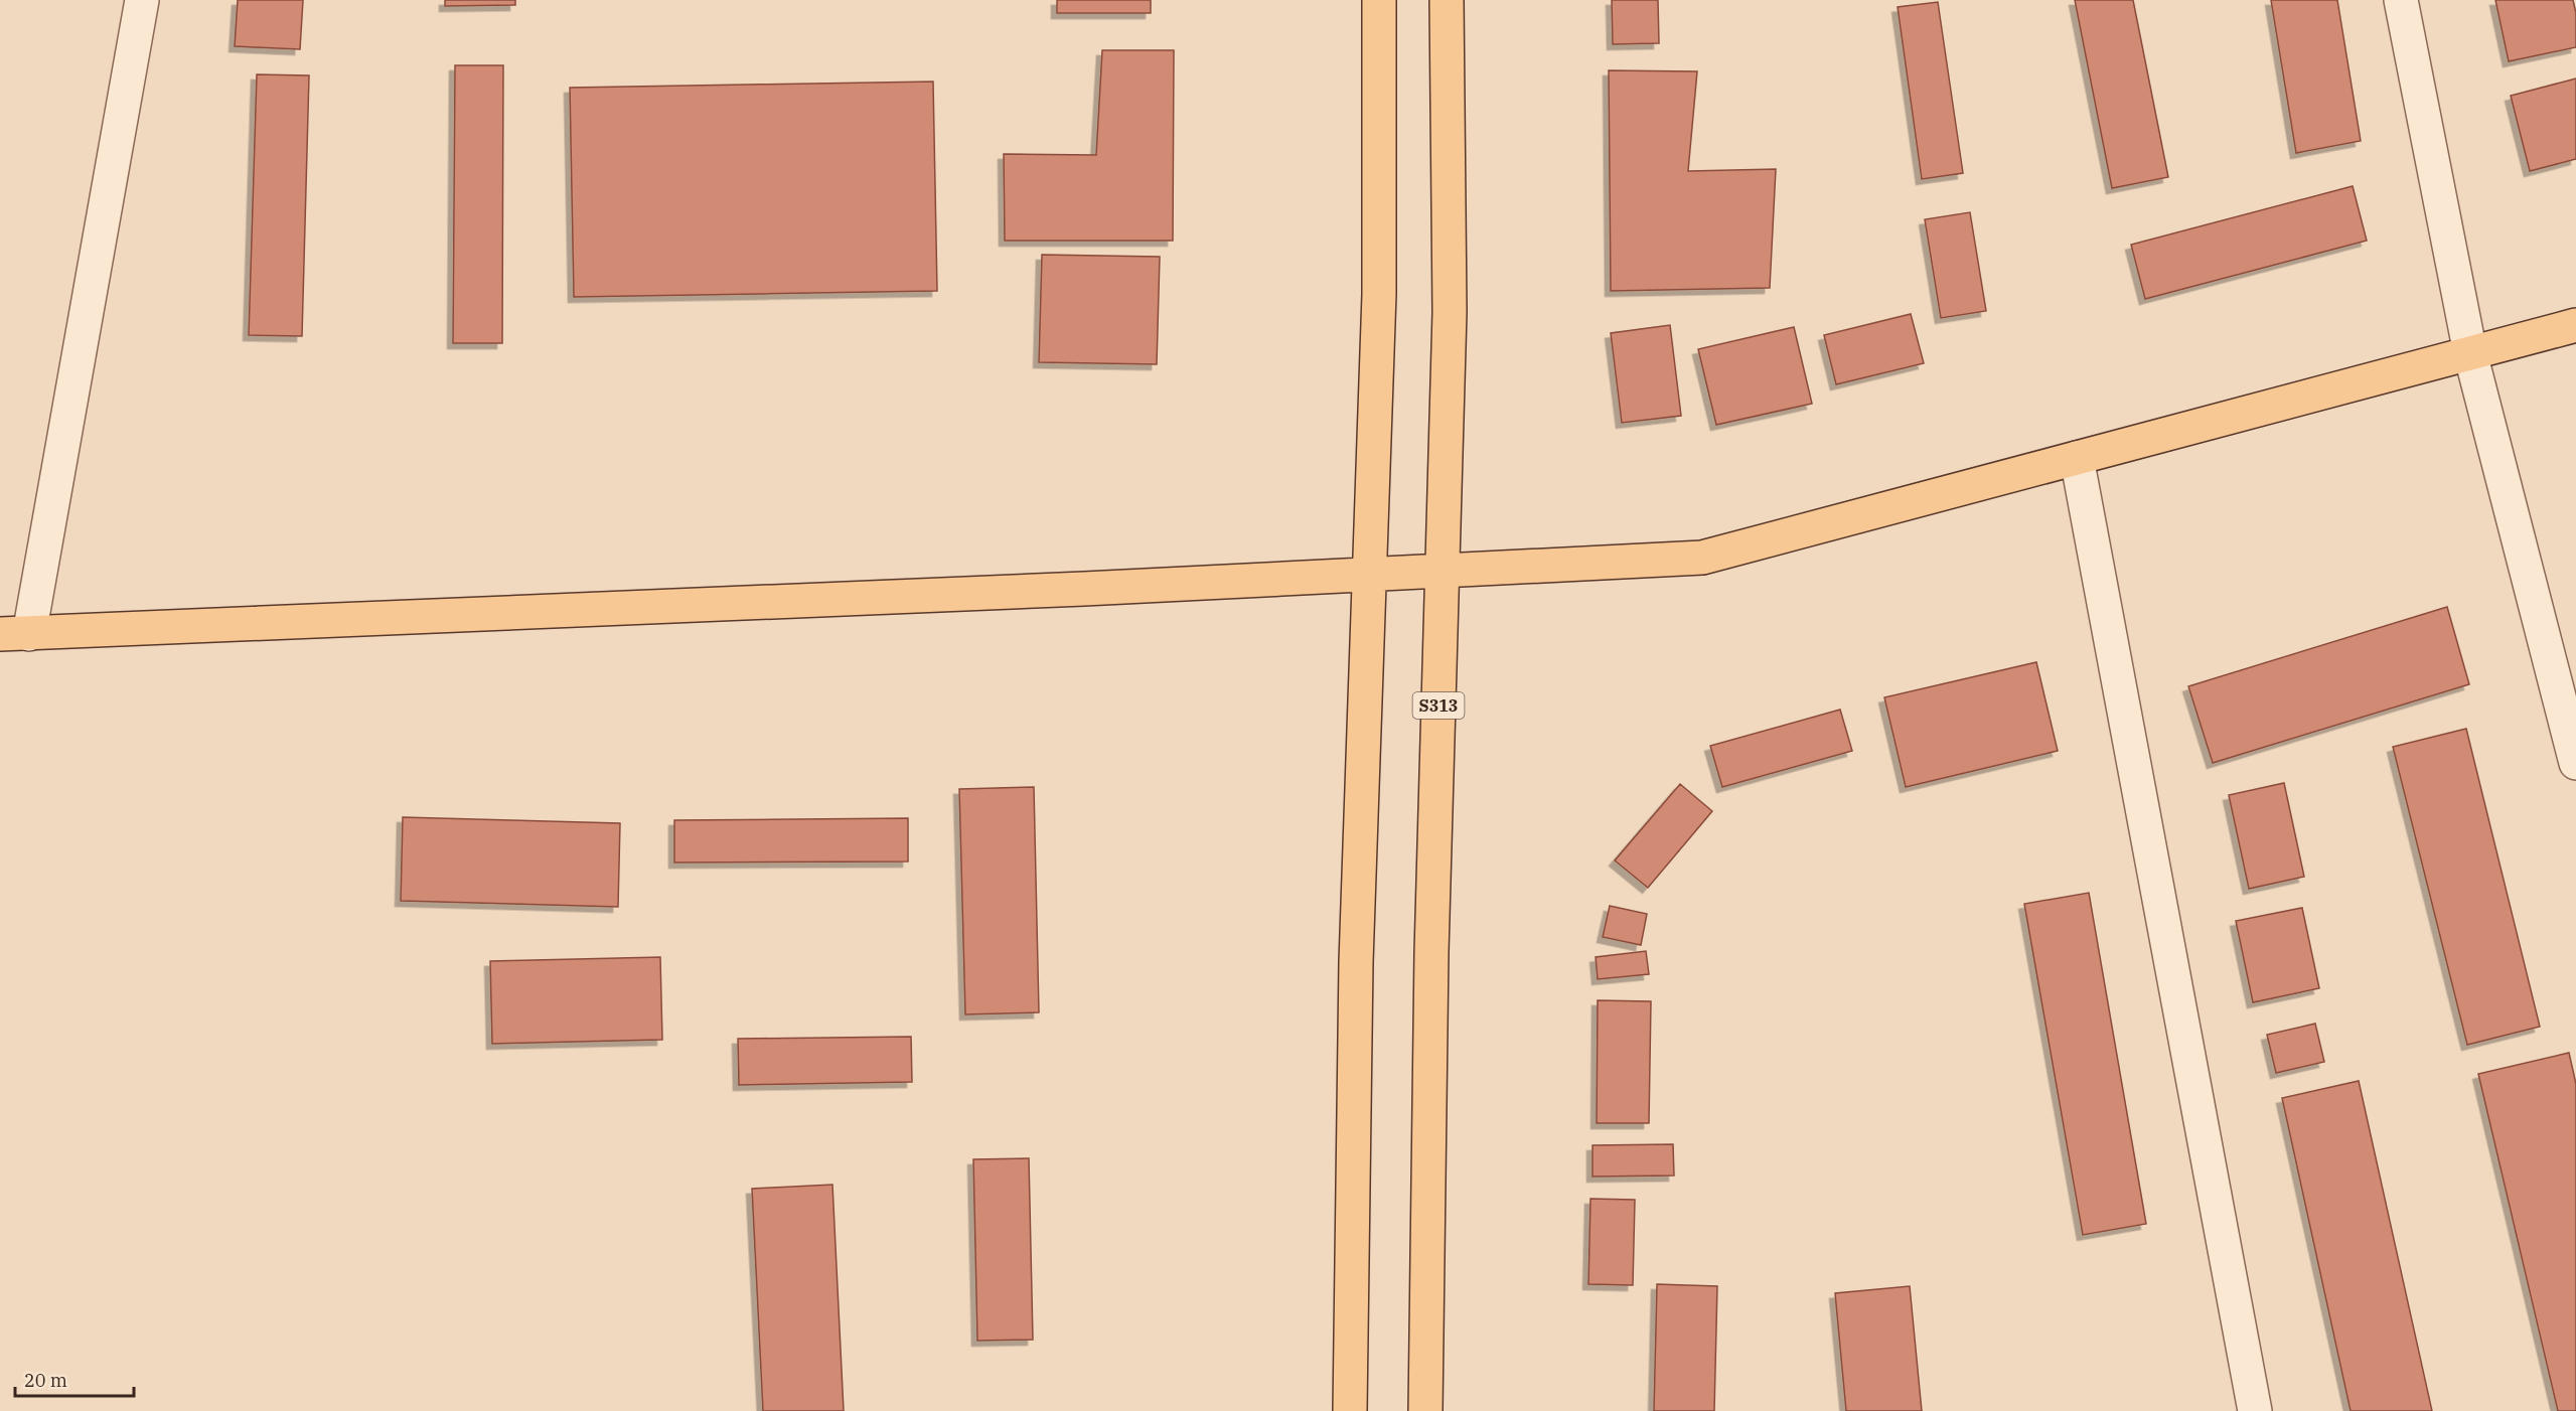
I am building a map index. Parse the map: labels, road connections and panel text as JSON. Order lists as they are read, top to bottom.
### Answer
{
  "streets": {
    "main road": ["S313"]
  },
  "scale_bar": "20 m"
}
